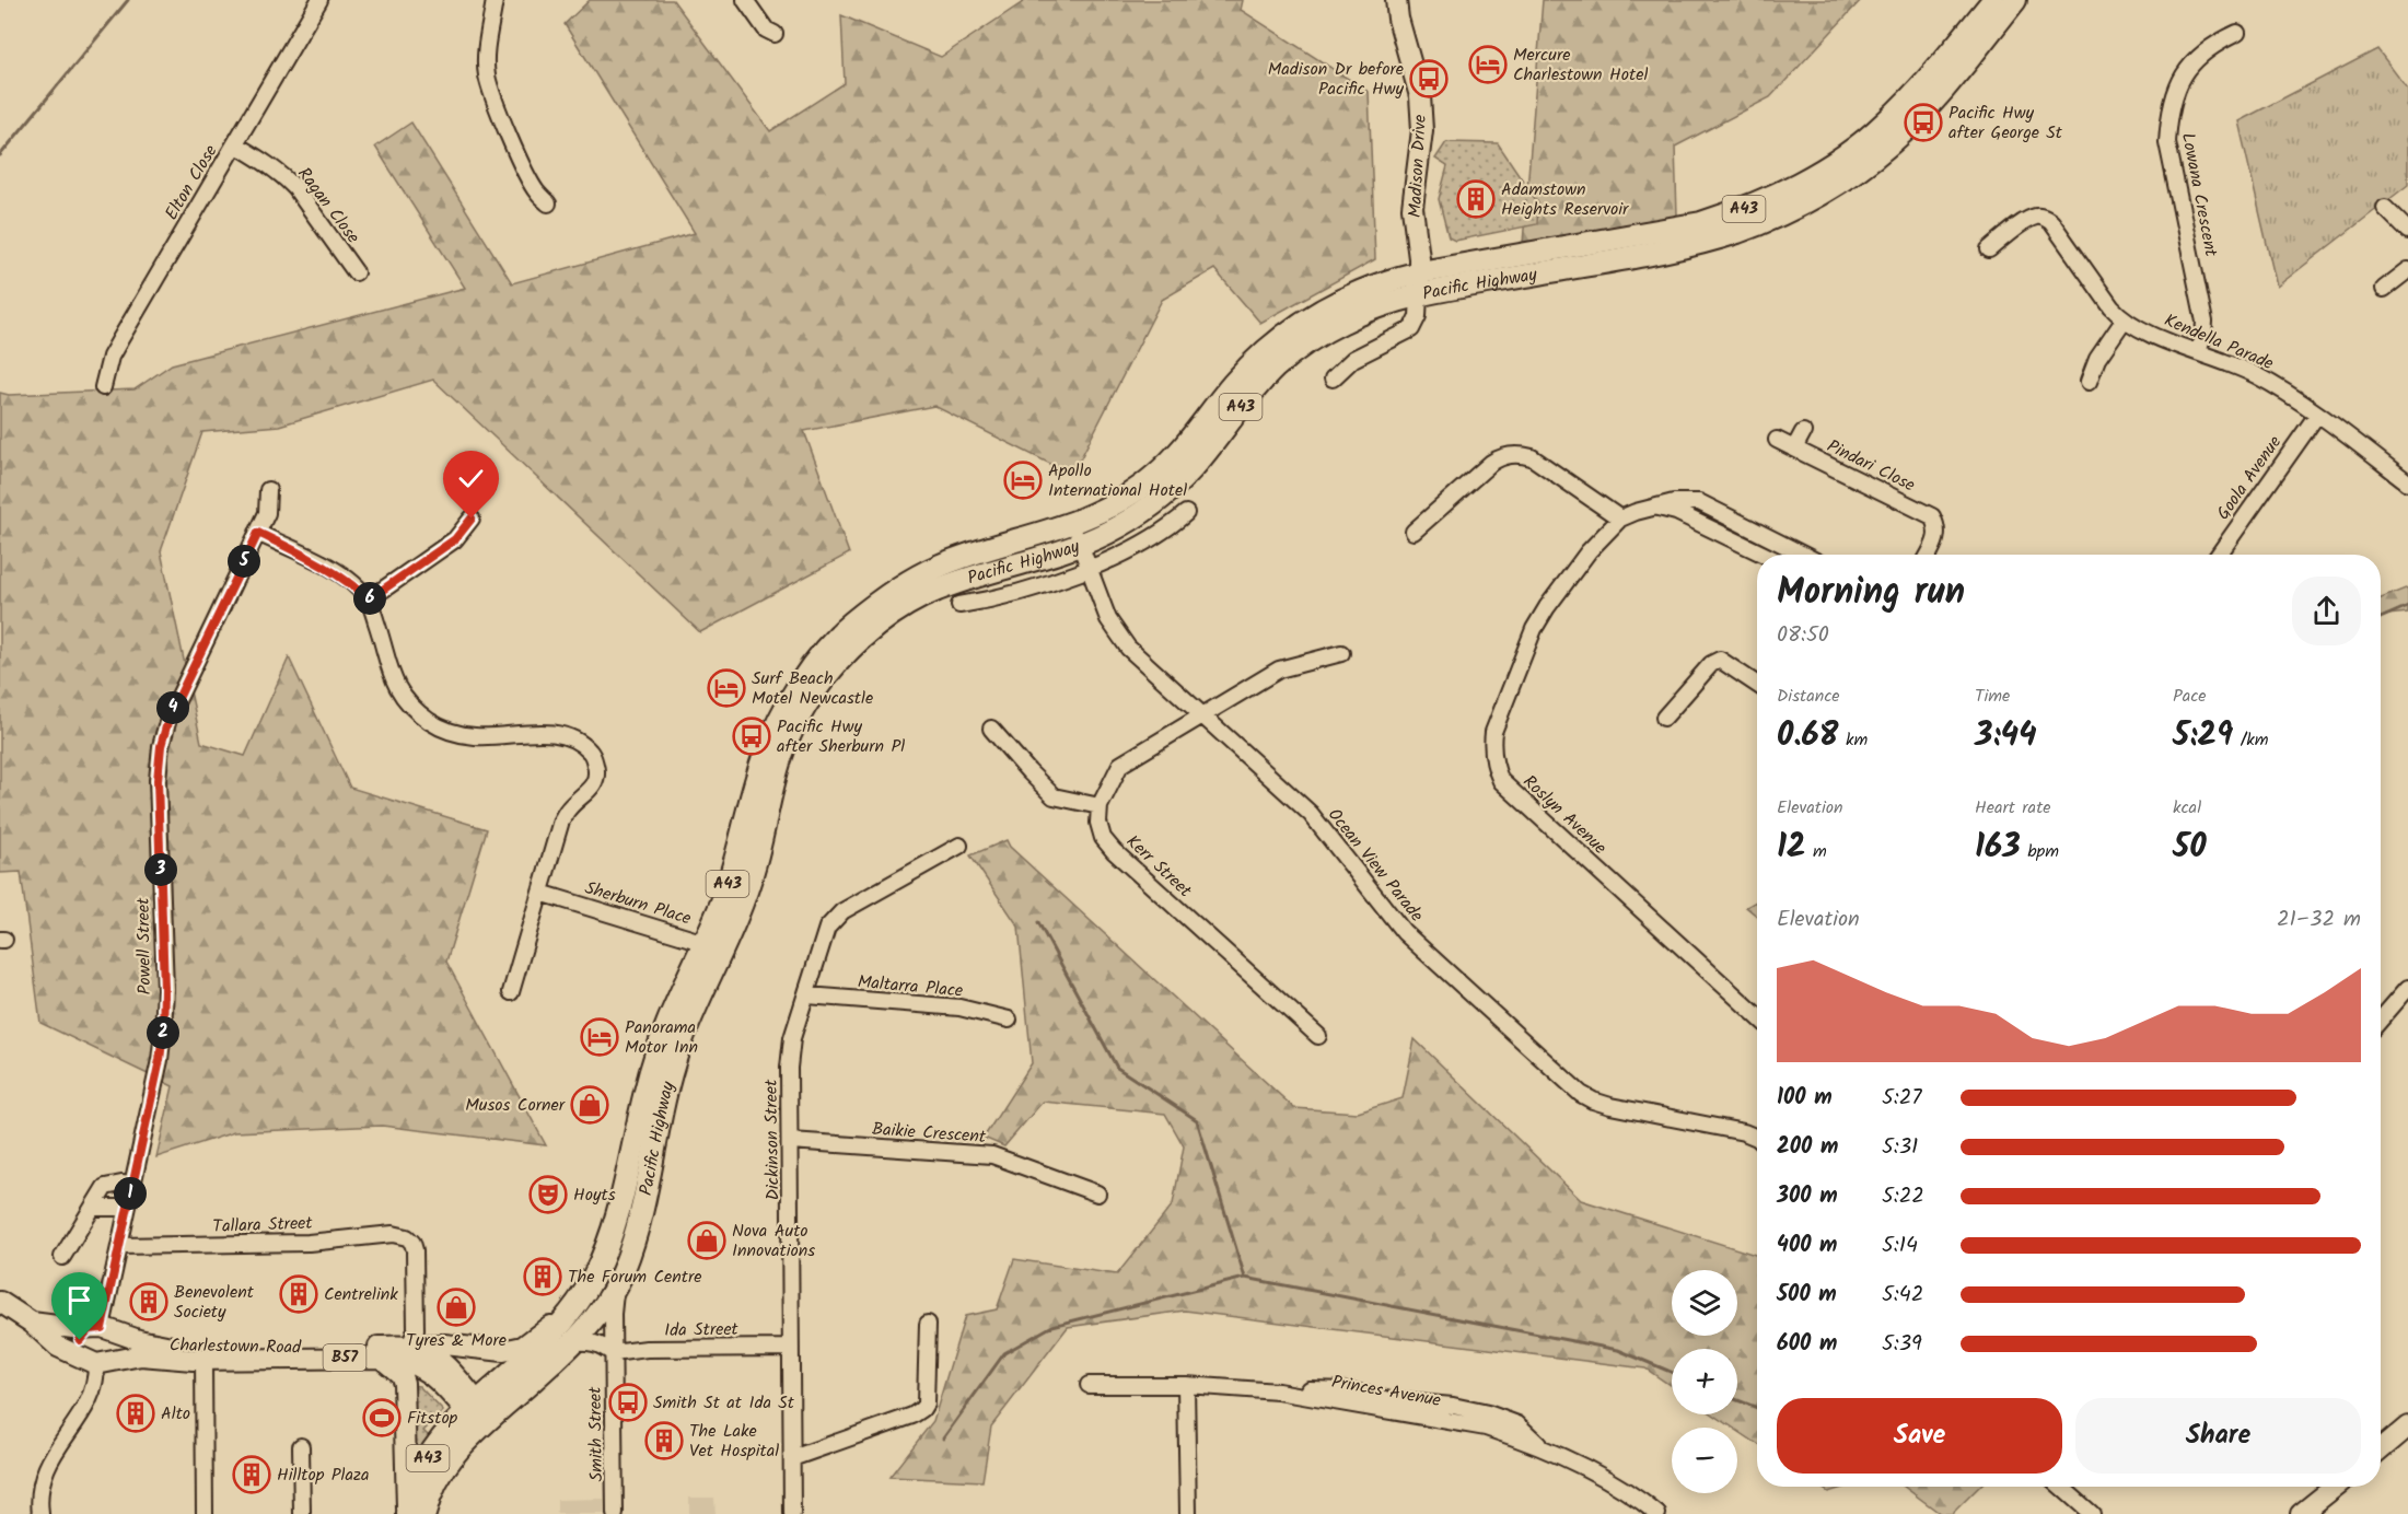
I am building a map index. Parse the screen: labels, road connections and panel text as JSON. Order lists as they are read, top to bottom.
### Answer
{
  "streets": {
    "highway": ["A43", "Pacific Highway"],
    "main road": ["Madison Drive", "Charlestown Road", "B57"],
    "street": [
      "Elton Close",
      "Lowana Crescent",
      "Ragan Close",
      "Kendella Parade",
      "Pindari Close",
      "Goola Avenue",
      "Roslyn Avenue",
      "Ocean View Parade",
      "Kerr Street",
      "Sherburn Place",
      "Powell Street",
      "Maltarra Place",
      "Baikie Crescent",
      "Dickinson Street",
      "Tallara Street",
      "Ida Street",
      "Princes Avenue",
      "Smith Street"
    ]
  },
  "crossings": [
    ["Madison Drive", "Pacific Highway"],
    ["Elton Close", "Ragan Close"],
    ["Lowana Crescent", "Kendella Parade"],
    ["Pacific Highway", "Ocean View Parade"],
    ["Pacific Highway", "Sherburn Place"],
    ["Pacific Highway", "Charlestown Road"],
    ["Pacific Highway", "Smith Street"],
    ["Kendella Parade", "Goola Avenue"],
    ["Powell Street", "Tallara Street"],
    ["Powell Street", "Charlestown Road"],
    ["Maltarra Place", "Dickinson Street"],
    ["Baikie Crescent", "Dickinson Street"],
    ["Dickinson Street", "Ida Street"],
    ["Tallara Street", "Charlestown Road"],
    ["Ida Street", "Smith Street"]
  ],
  "places": {
    "hotel": [
      "Mercure Charlestown Hotel",
      "Apollo International Hotel",
      "Surf Beach Motel Newcastle",
      "Panorama Motor Inn"
    ],
    "bus stop": [
      "Madison Dr before Pacific Hwy",
      "Pacific Hwy after George St",
      "Pacific Hwy after Sherburn Pl",
      "Smith St at Ida St"
    ],
    "building": [
      "Adamstown Heights Reservoir",
      "The Forum Centre",
      "Centrelink",
      "Benevolent Society",
      "Alto",
      "The Lake Vet Hospital",
      "Hilltop Plaza"
    ],
    "shop": ["Musos Corner", "Nova Auto Innovations", "Tyres & More"],
    "theatre": ["Hoyts"],
    "sports": ["Fitstop"]
  },
  "page": {
    "pins": [
      "5",
      "6",
      "4",
      "3",
      "2",
      "1"
    ],
    "heading": ["Morning run", "08:50"],
    "stats": [
      ["Distance", "0.68 km"],
      ["Time", "3:44"],
      ["Pace", "5:29 /km"],
      ["Elevation", "12 m"],
      ["Heart rate", "163 bpm"],
      ["kcal", "50"]
    ],
    "chart": ["Elevation", "21–32 m"],
    "list": [
      {
        "name": "100 m",
        "note": "5:27"
      },
      {
        "name": "200 m",
        "note": "5:31"
      },
      {
        "name": "300 m",
        "note": "5:22"
      },
      {
        "name": "400 m",
        "note": "5:14"
      },
      {
        "name": "500 m",
        "note": "5:42"
      },
      {
        "name": "600 m",
        "note": "5:39"
      }
    ],
    "map_buttons": ["+", "−"],
    "buttons": ["Save", "Share"]
  }
}
